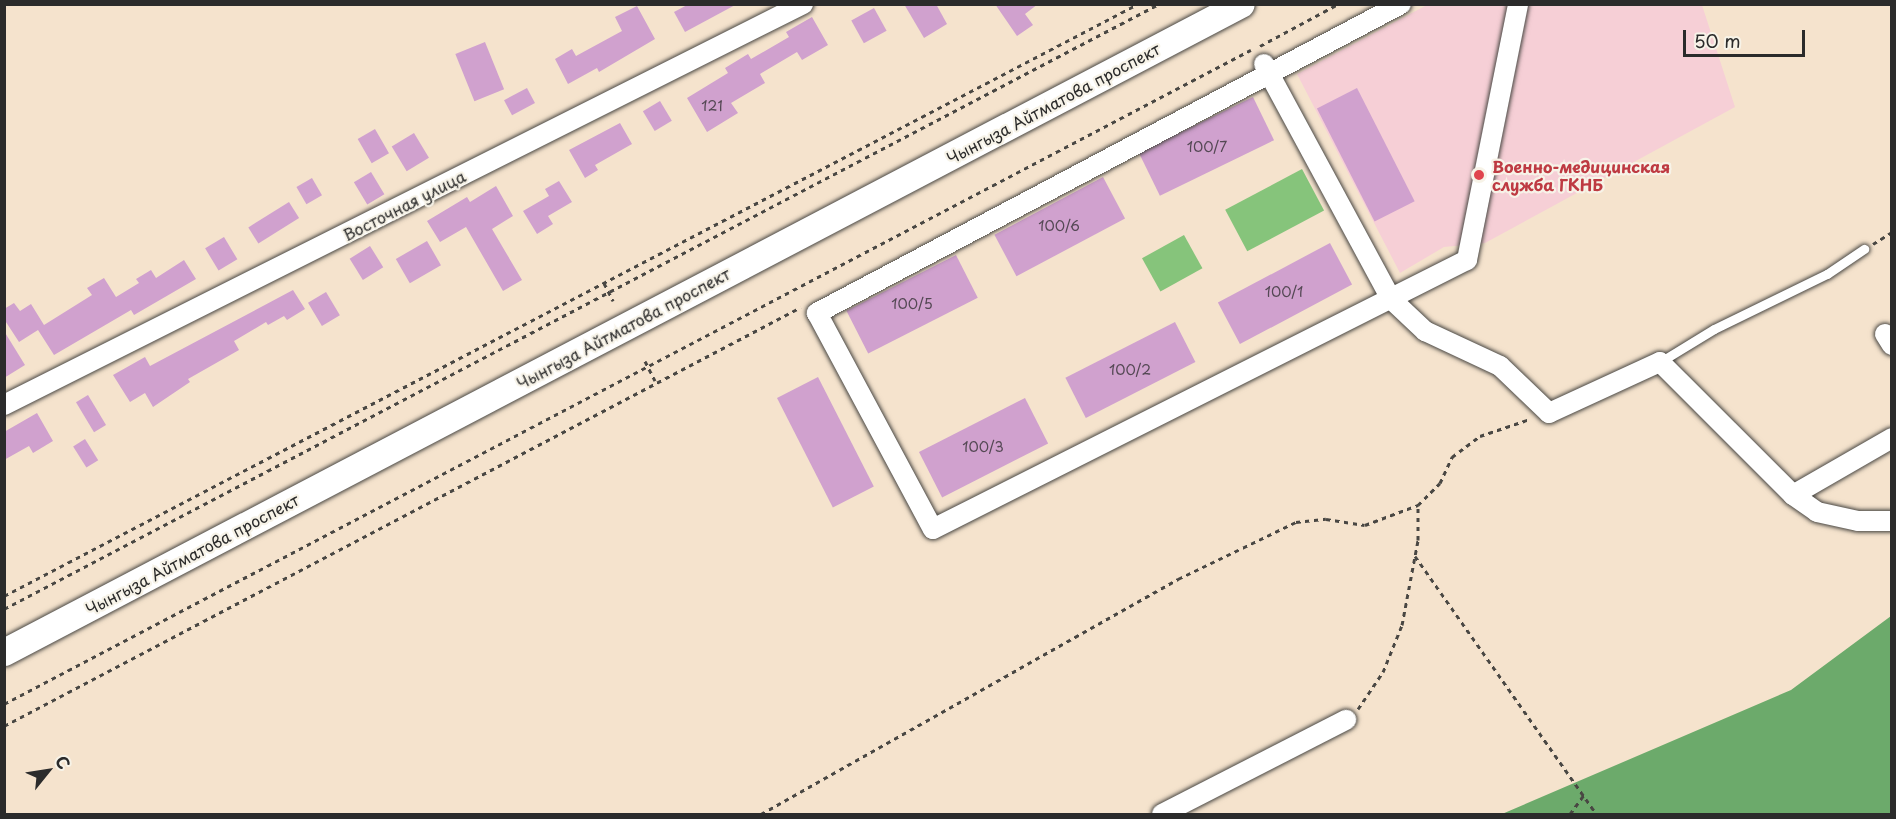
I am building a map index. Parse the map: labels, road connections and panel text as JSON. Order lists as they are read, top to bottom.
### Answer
{
  "streets": {
    "main road": ["Чынгыза Айтматова проспект"],
    "street": ["Восточная улица"]
  },
  "places": ["Военно-медицинская служба ГКНБ"],
  "house_numbers": [
    "121",
    "100/7",
    "100/6",
    "100/1",
    "100/5",
    "100/2",
    "100/3"
  ],
  "scale_bar": "50 m",
  "north": "top right"
}
